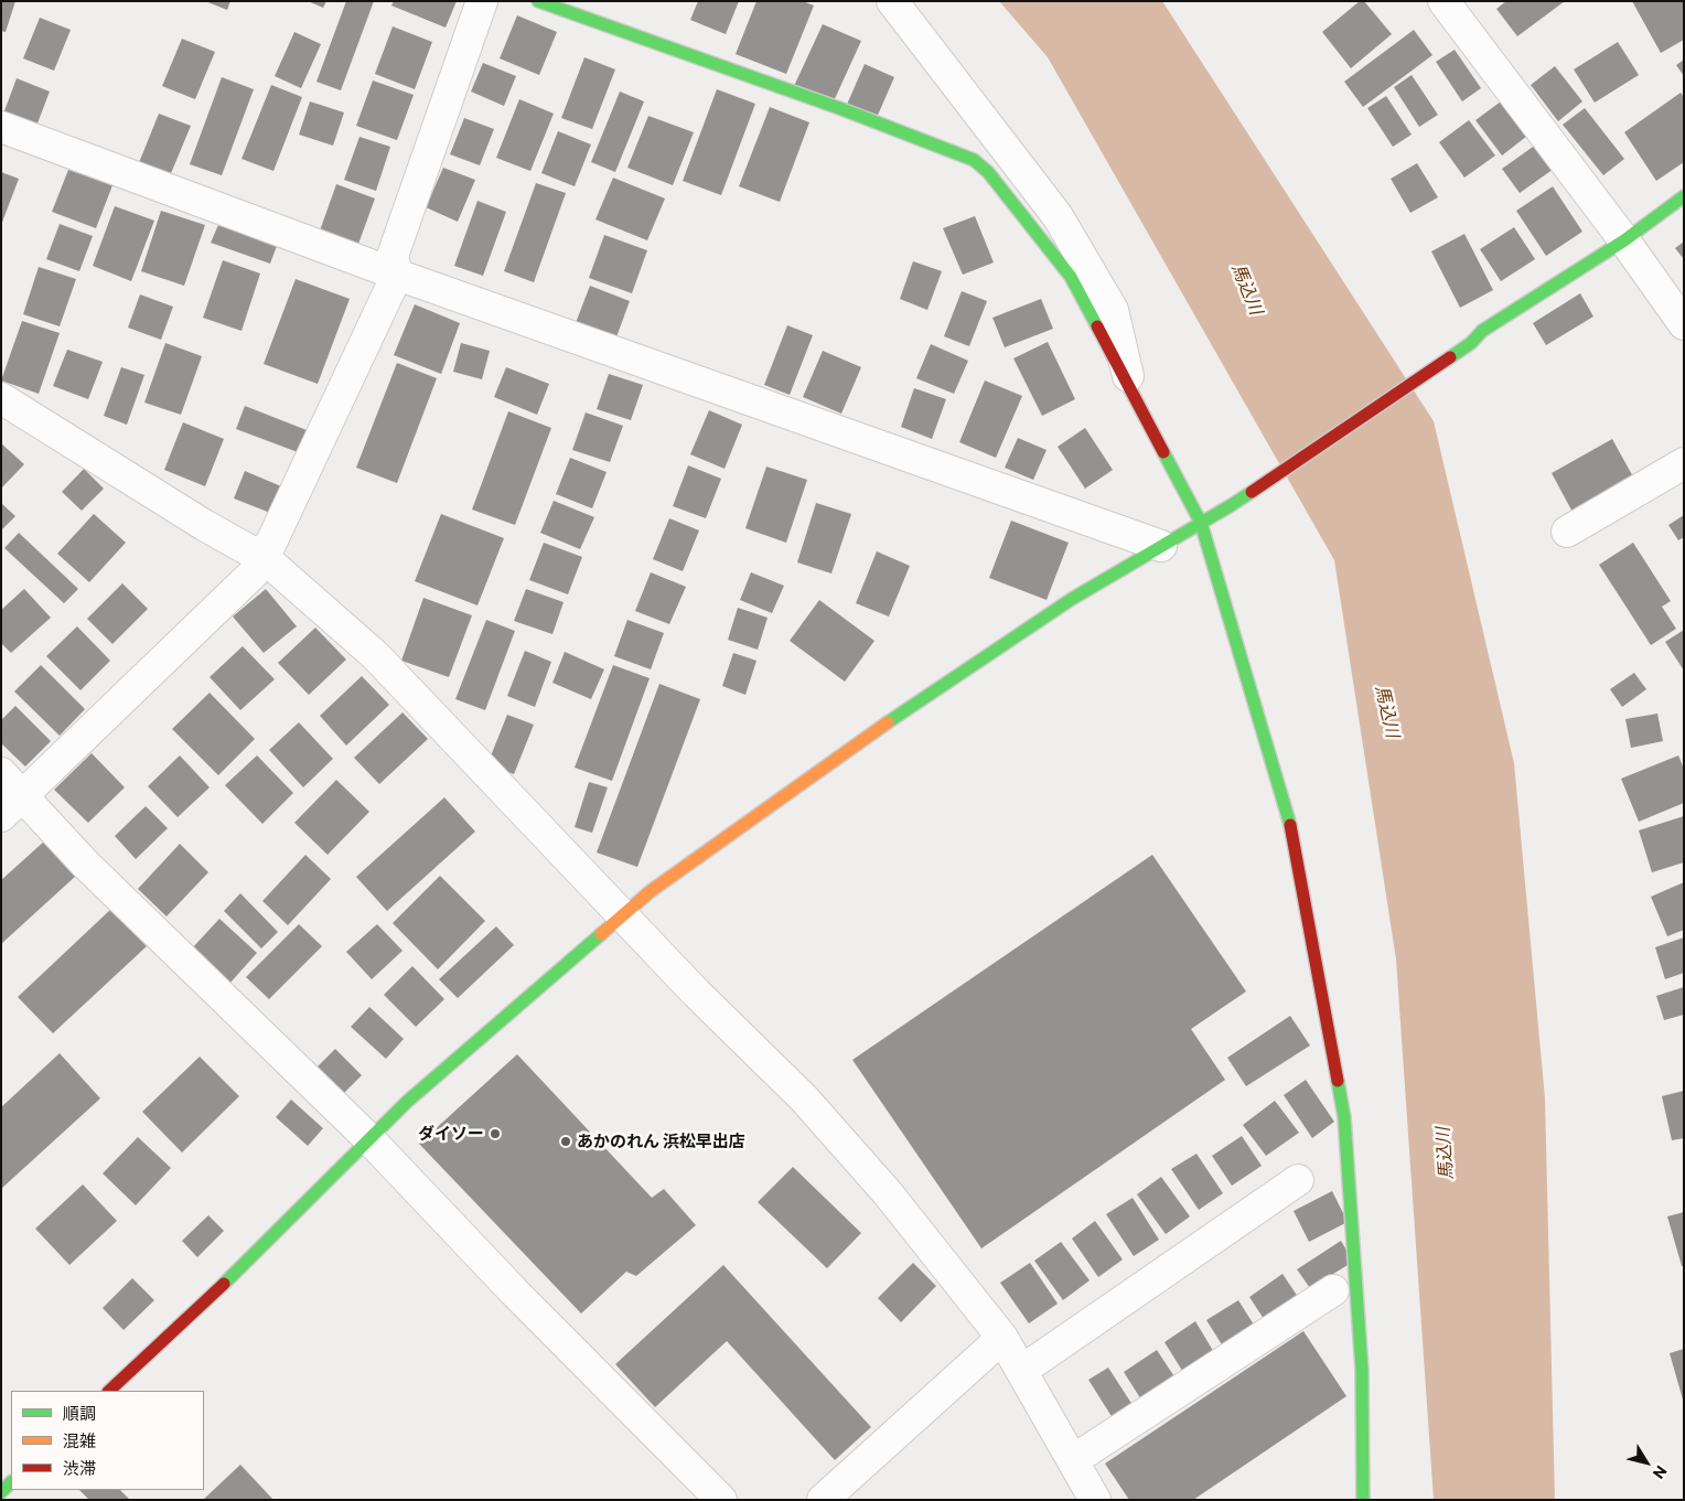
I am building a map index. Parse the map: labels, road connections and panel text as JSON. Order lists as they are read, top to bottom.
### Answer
{
  "water": ["馬込川"],
  "places": ["ダイソー", "あかのれん 浜松早出店"],
  "legend": ["順調", "混雑", "渋滞"],
  "north": "bottom right"
}
